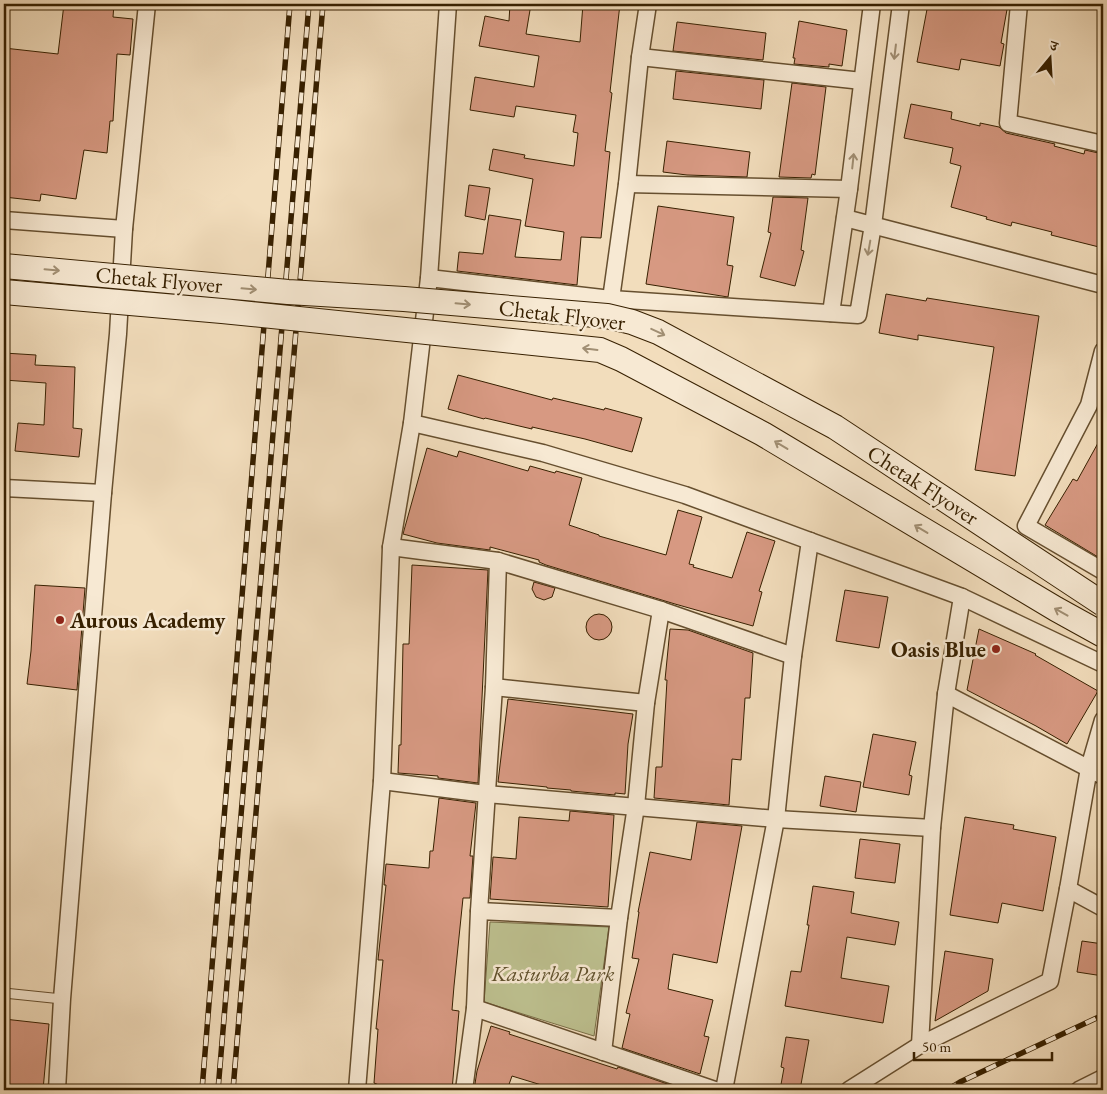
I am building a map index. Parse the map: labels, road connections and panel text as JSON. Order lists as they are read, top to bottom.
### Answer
{
  "streets": {
    "main road": ["Chetak Flyover"]
  },
  "parks": ["Kasturba Park"],
  "places": ["Aurous Academy", "Oasis Blue"],
  "scale_bar": "50 m",
  "north": "top"
}
